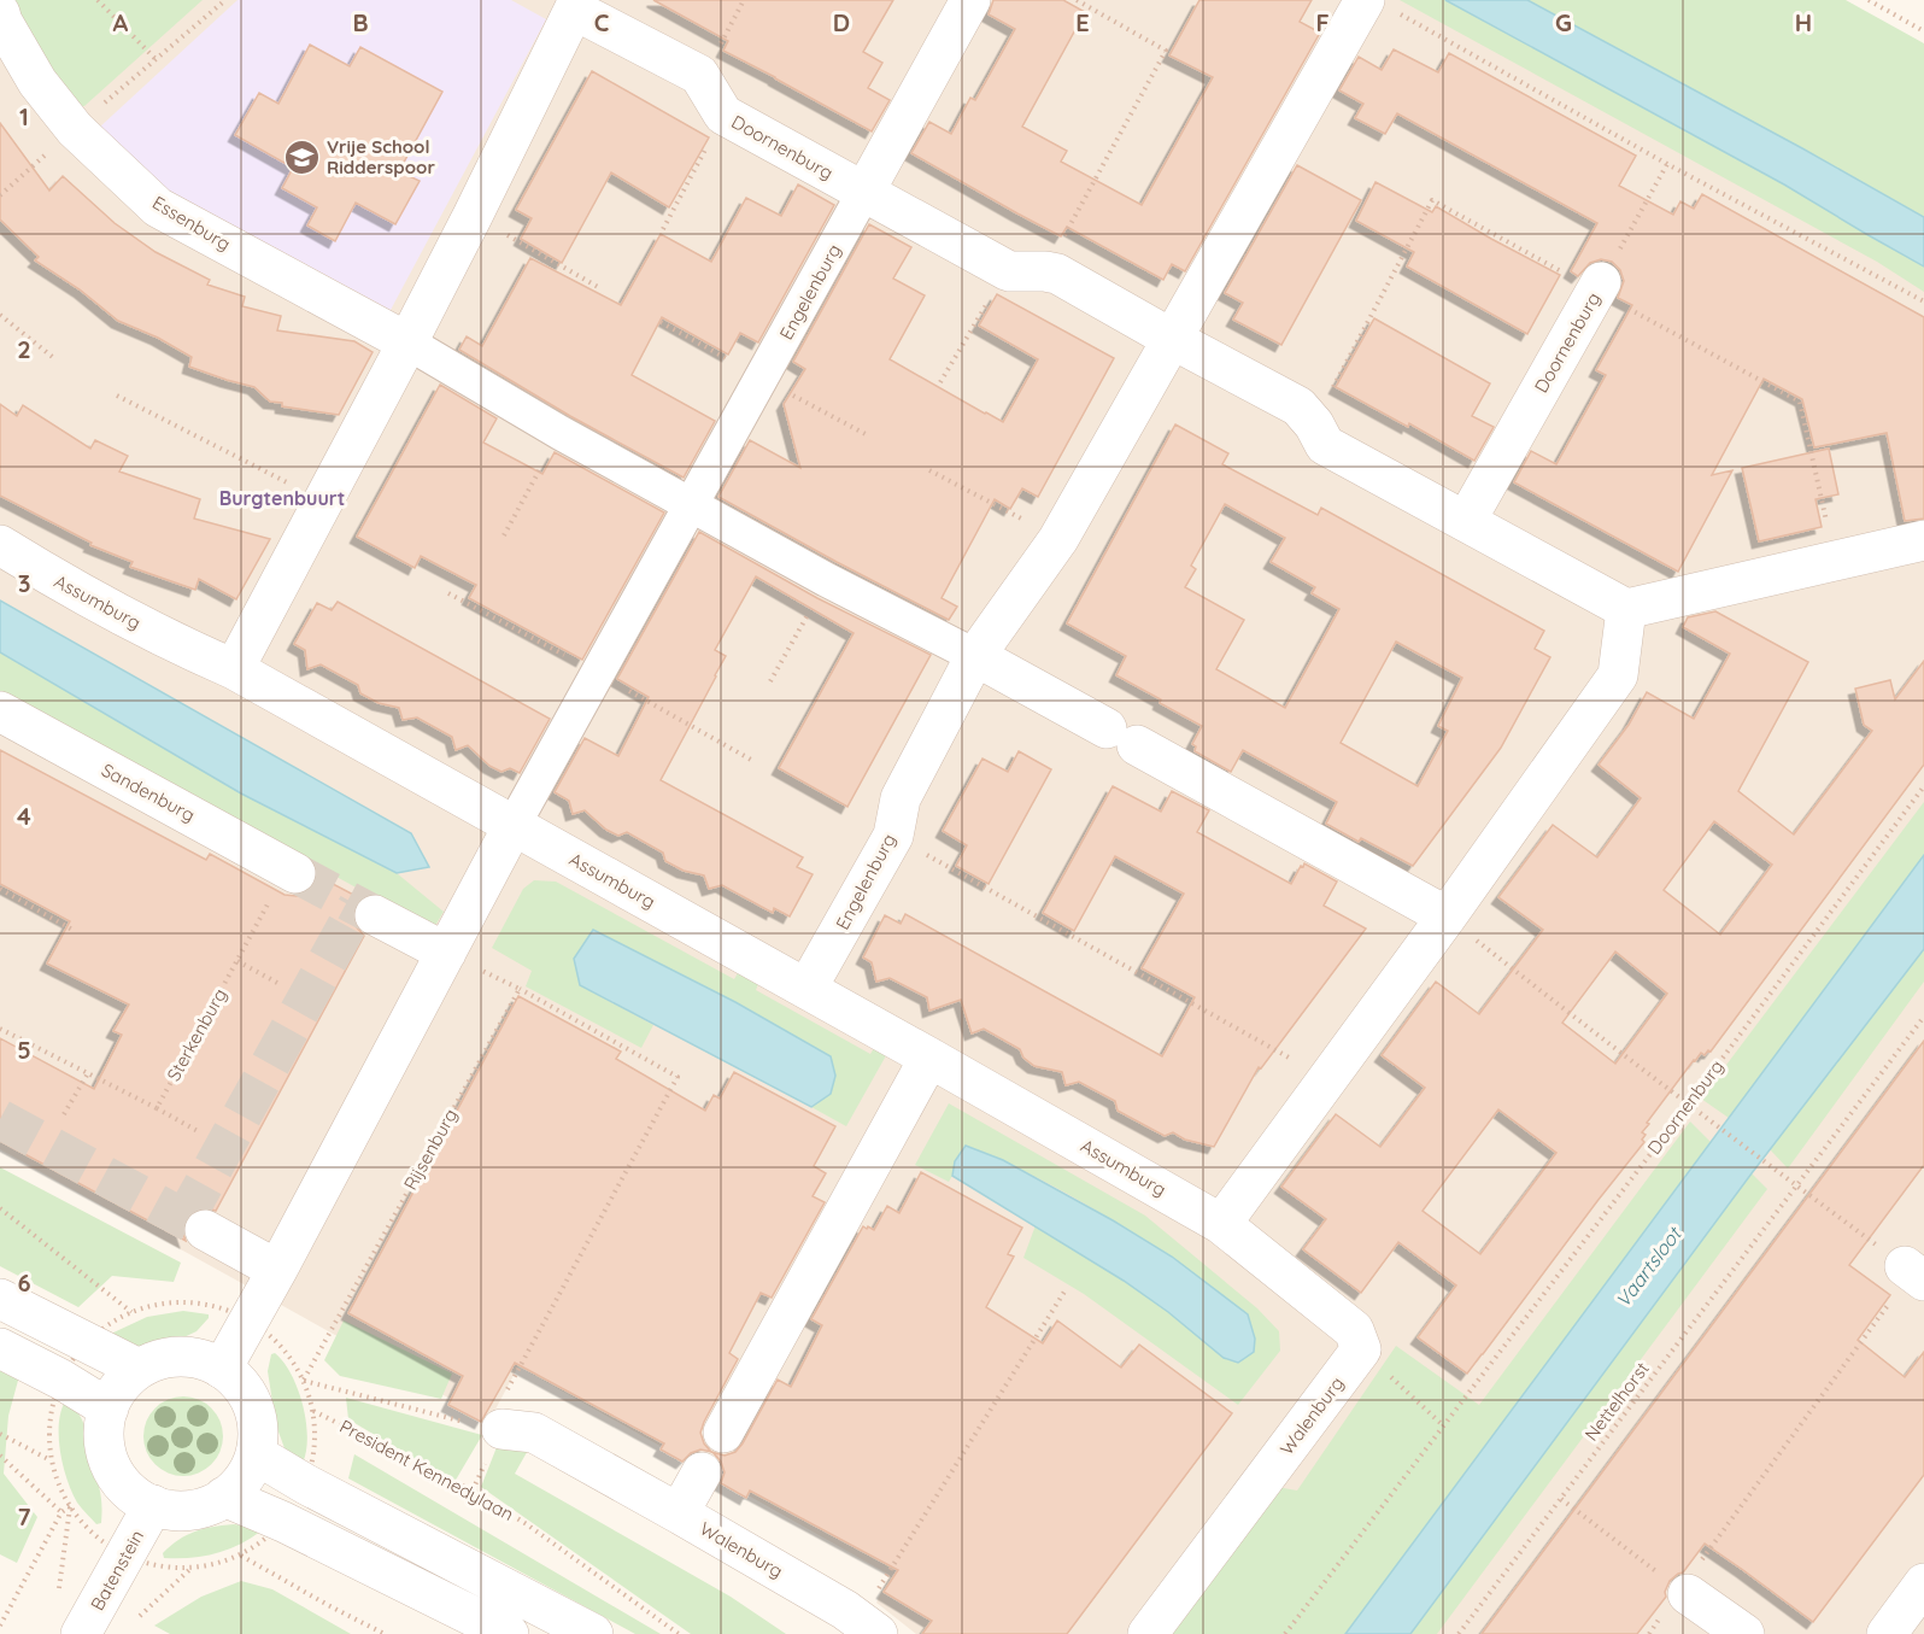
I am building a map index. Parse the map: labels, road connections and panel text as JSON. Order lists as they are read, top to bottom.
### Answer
{
  "streets": {
    "street": [
      "Doornenburg",
      "Essenburg",
      "Engelenburg",
      "Assumburg",
      "Sandenburg",
      "Walenburg",
      "Batenstein"
    ],
    "path": [
      "Sterkenburg",
      "Rijsenburg",
      "Nettelhorst",
      "President Kennedylaan"
    ]
  },
  "crossings": [
    ["Doornenburg", "Engelenburg"],
    ["Engelenburg", "Assumburg"],
    ["Sandenburg", "Sterkenburg"],
    ["Rijsenburg", "President Kennedylaan"]
  ],
  "districts": ["Burgtenbuurt"],
  "water": ["Vaartsloot"],
  "places": {
    "school or university": ["Vrije School Ridderspoor"]
  },
  "grid": {
    "columns": [
      "A",
      "B",
      "C",
      "D",
      "E",
      "F",
      "G",
      "H"
    ],
    "rows": [
      "1",
      "2",
      "3",
      "4",
      "5",
      "6",
      "7"
    ]
  }
}
